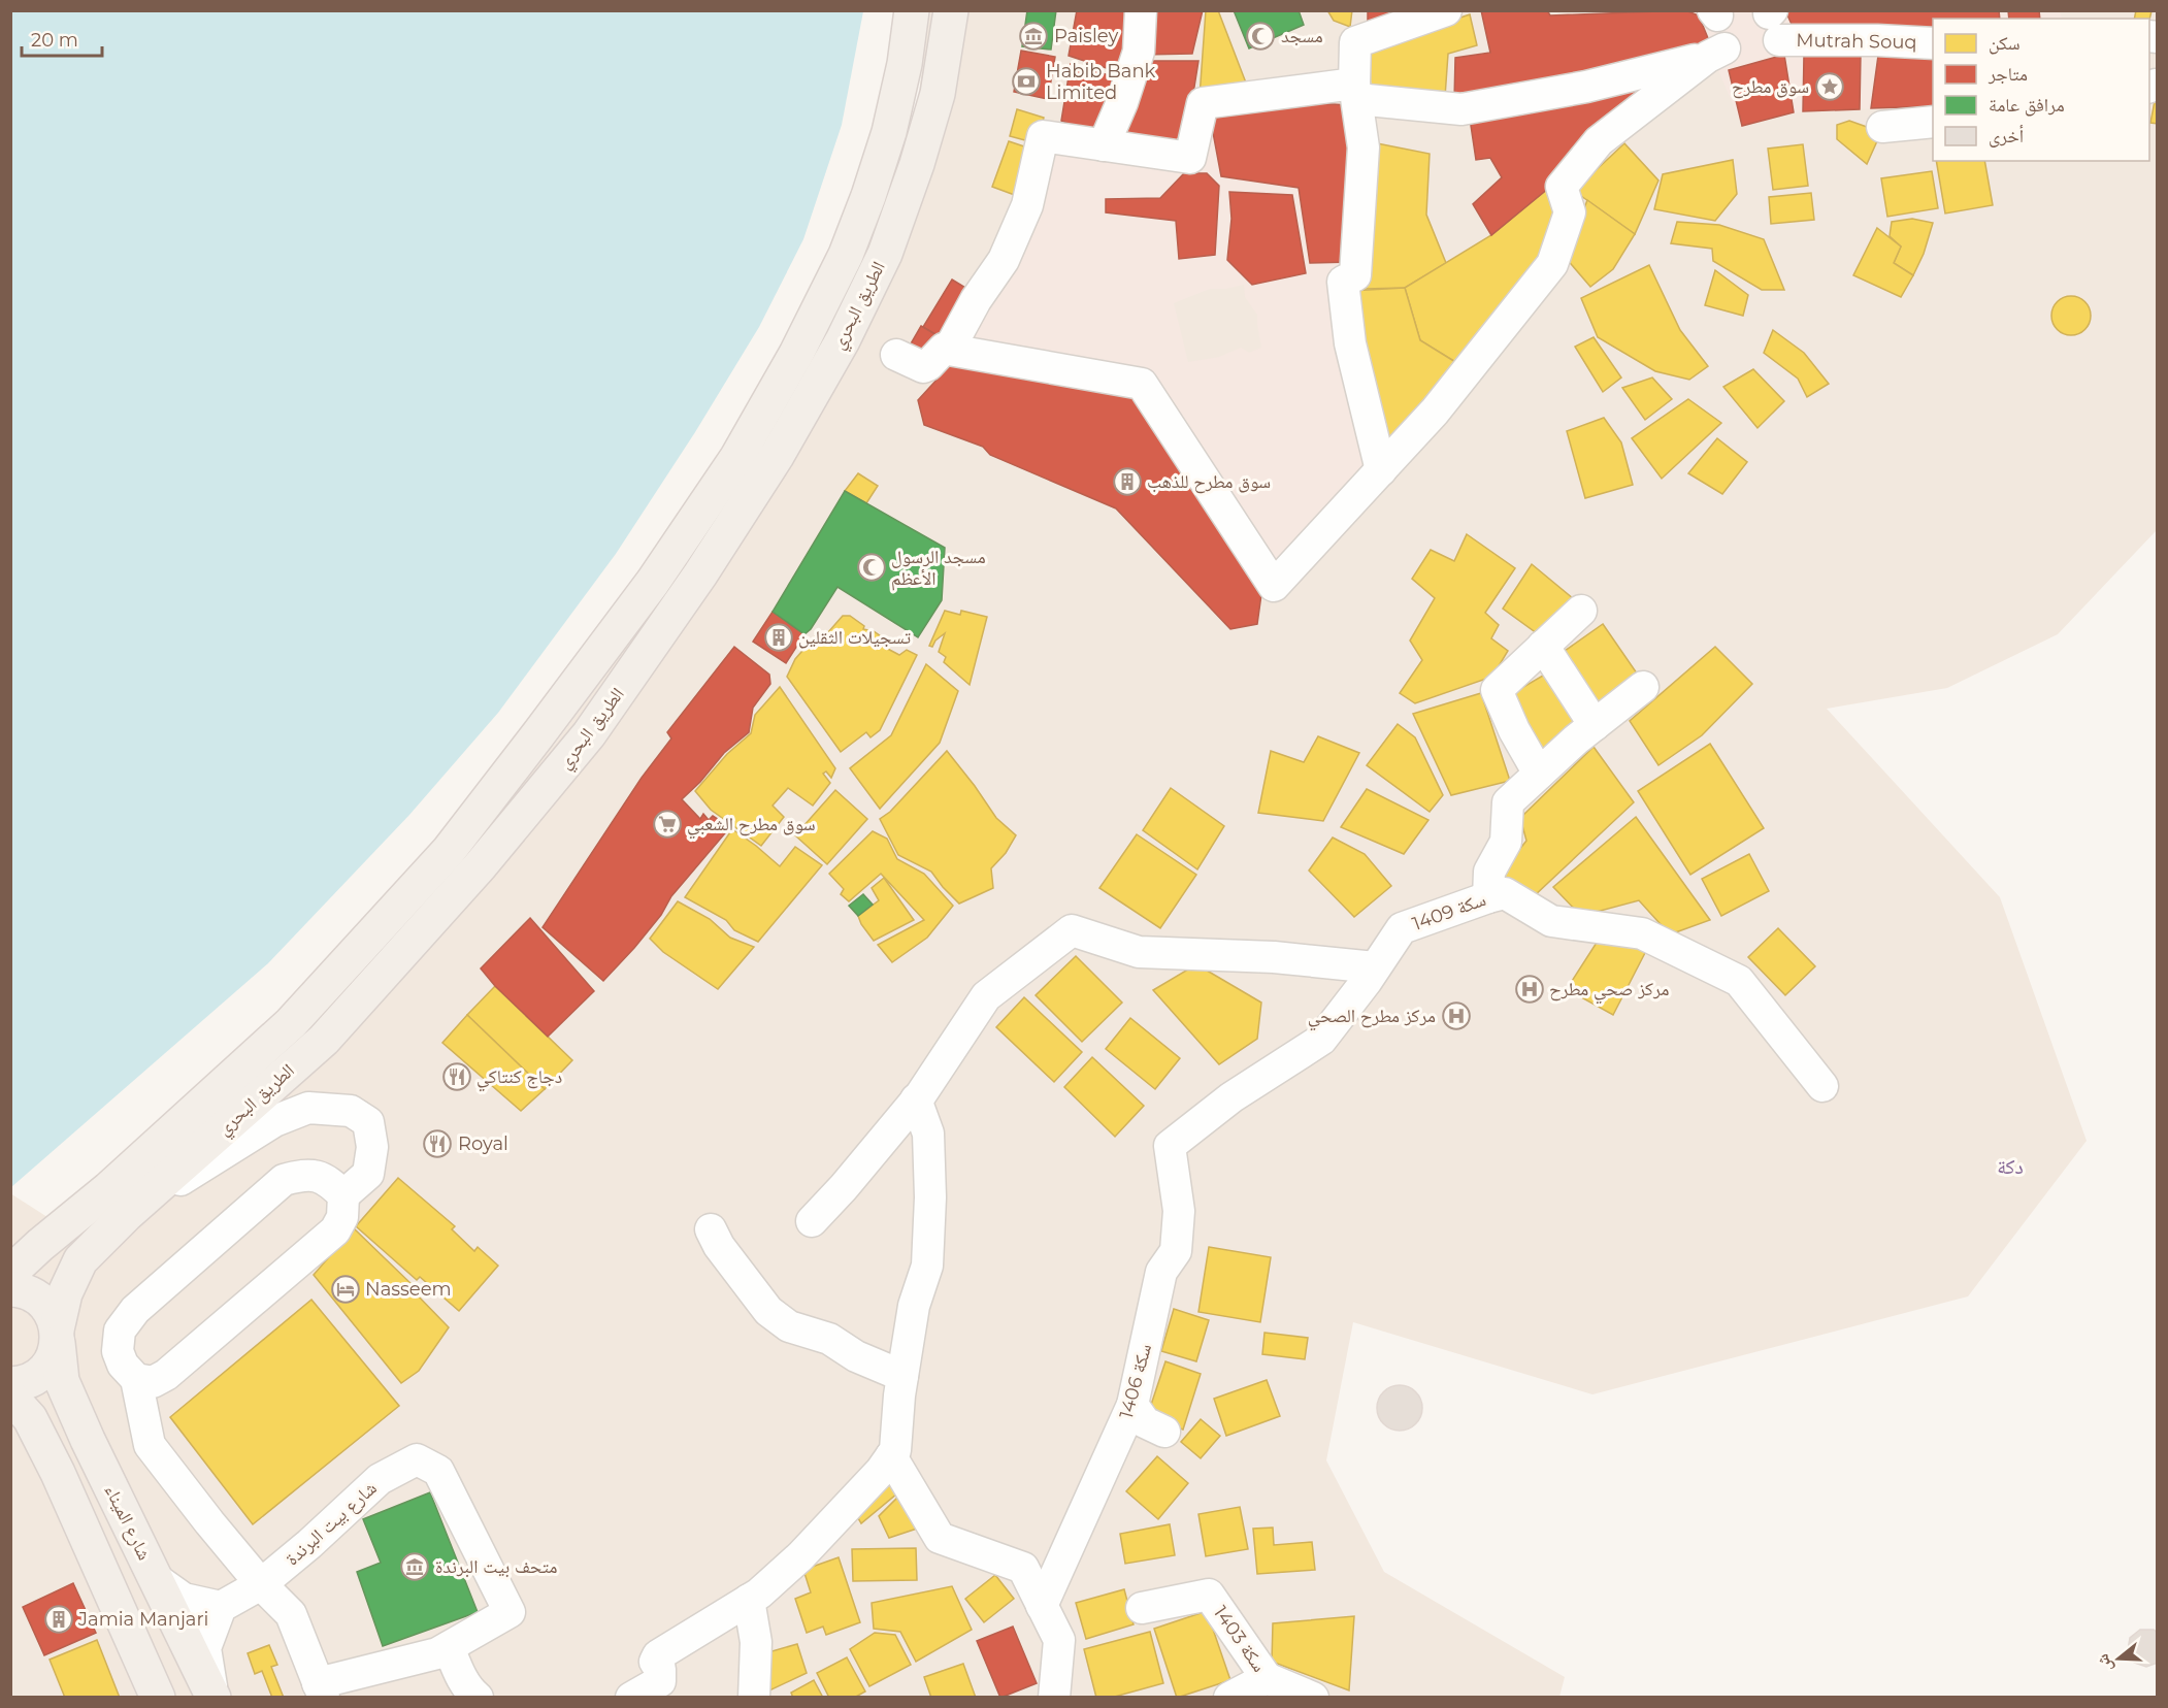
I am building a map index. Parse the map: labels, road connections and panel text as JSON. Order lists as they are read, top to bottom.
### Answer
{
  "streets": {
    "main road": ["الطريق البحري", "شارع الميناء"],
    "street": [
      "Mutrah Souq",
      "1409 سكة",
      "1406 سكة",
      "شارع بيت البرندة",
      "1403 سكة"
    ]
  },
  "crossings": [
    ["الطريق البحري", "شارع الميناء"],
    ["1409 سكة", "1406 سكة"]
  ],
  "districts": ["دكة"],
  "places": {
    "museum": ["Paisley", "متحف بيت البرندة"],
    "mosque": ["مسجد", "مسجد الرسول الأعظم"],
    "bank": ["Habib Bank Limited"],
    "place": ["سوق مطرح"],
    "building": ["سوق مطرح للذهب", "تسجيلات الثقلين", "Jamia Manjari"],
    "supermarket": ["سوق مطرح الشعبي"],
    "hospital": ["مركز صحي مطرح", "مركز مطرح الصحي"],
    "restaurant": ["دجاج كنتاكي", "Royal"],
    "hotel": ["Nasseem"]
  },
  "legend": [
    "سكن",
    "متاجر",
    "مرافق عامة",
    "أخرى"
  ],
  "scale_bar": "20 m",
  "north": "left"
}
